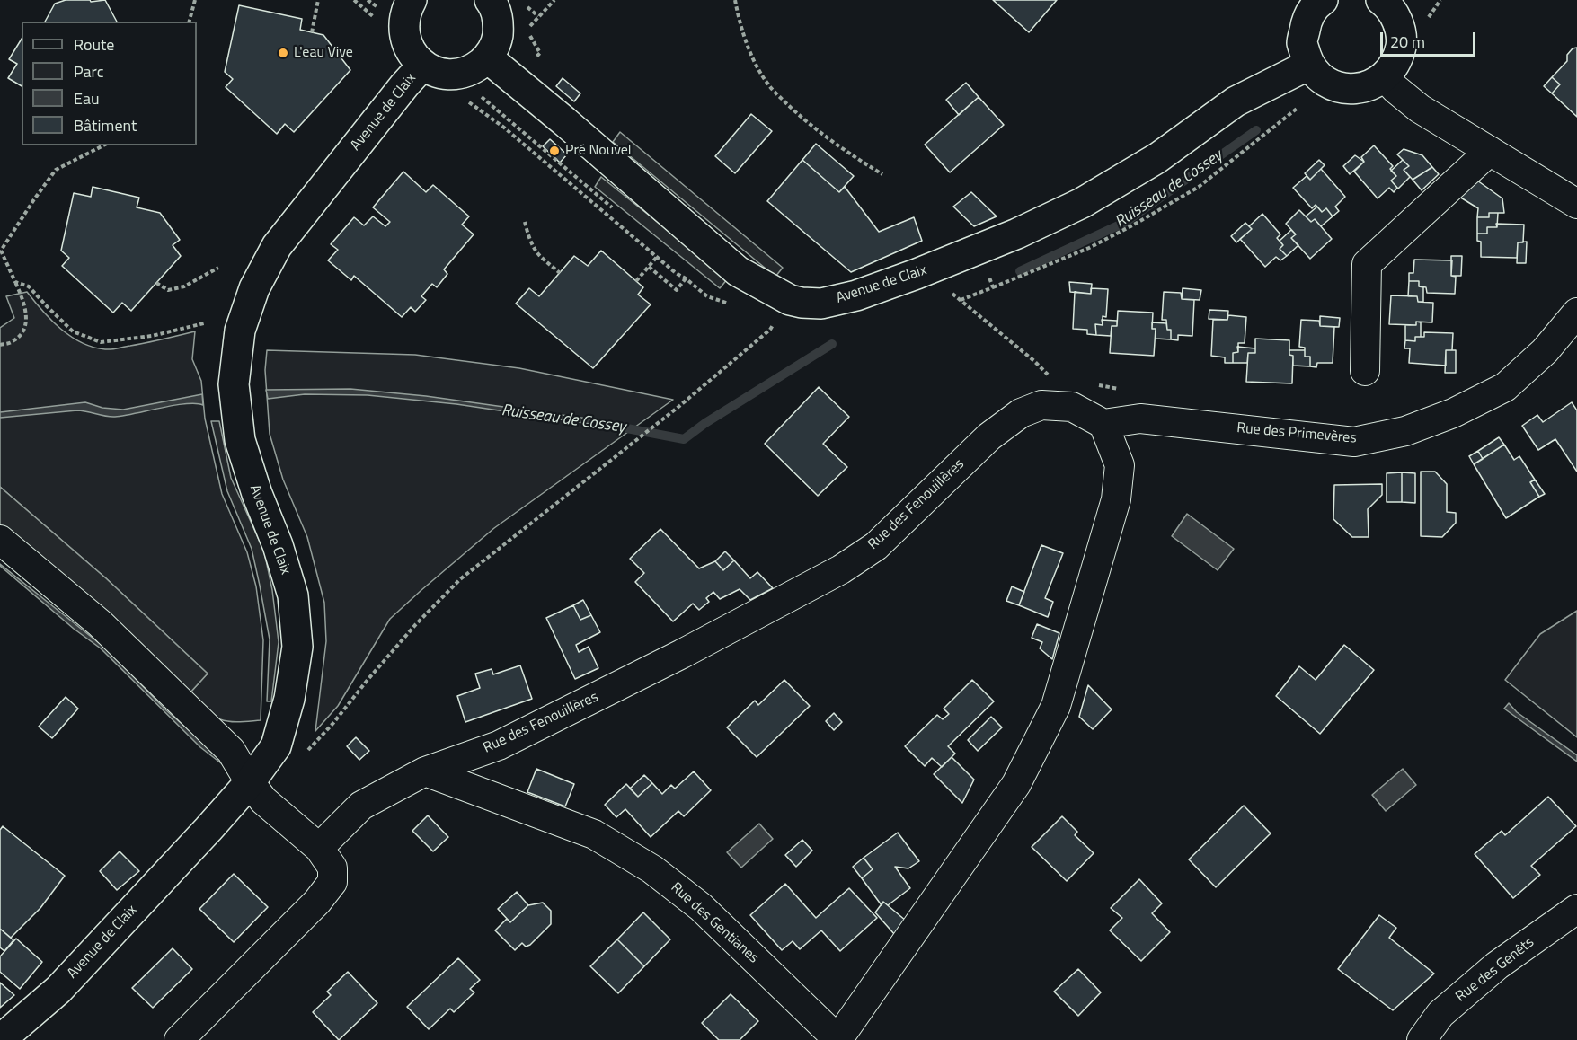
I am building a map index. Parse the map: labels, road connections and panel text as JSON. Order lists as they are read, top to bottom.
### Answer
{
  "streets": {
    "main road": ["Avenue de Claix"],
    "street": [
      "Rue des Primevères",
      "Rue des Fenouillères",
      "Rue des Gentianes",
      "Rue des Genêts"
    ]
  },
  "crossings": [
    ["Rue des Primevères", "Rue des Fenouillères"],
    ["Rue des Fenouillères", "Rue des Gentianes"]
  ],
  "water": ["Ruisseau de Cossey"],
  "places": ["L'eau Vive", "Pré Nouvel"],
  "legend": [
    "Route",
    "Parc",
    "Eau",
    "Bâtiment"
  ],
  "scale_bar": "20 m"
}
